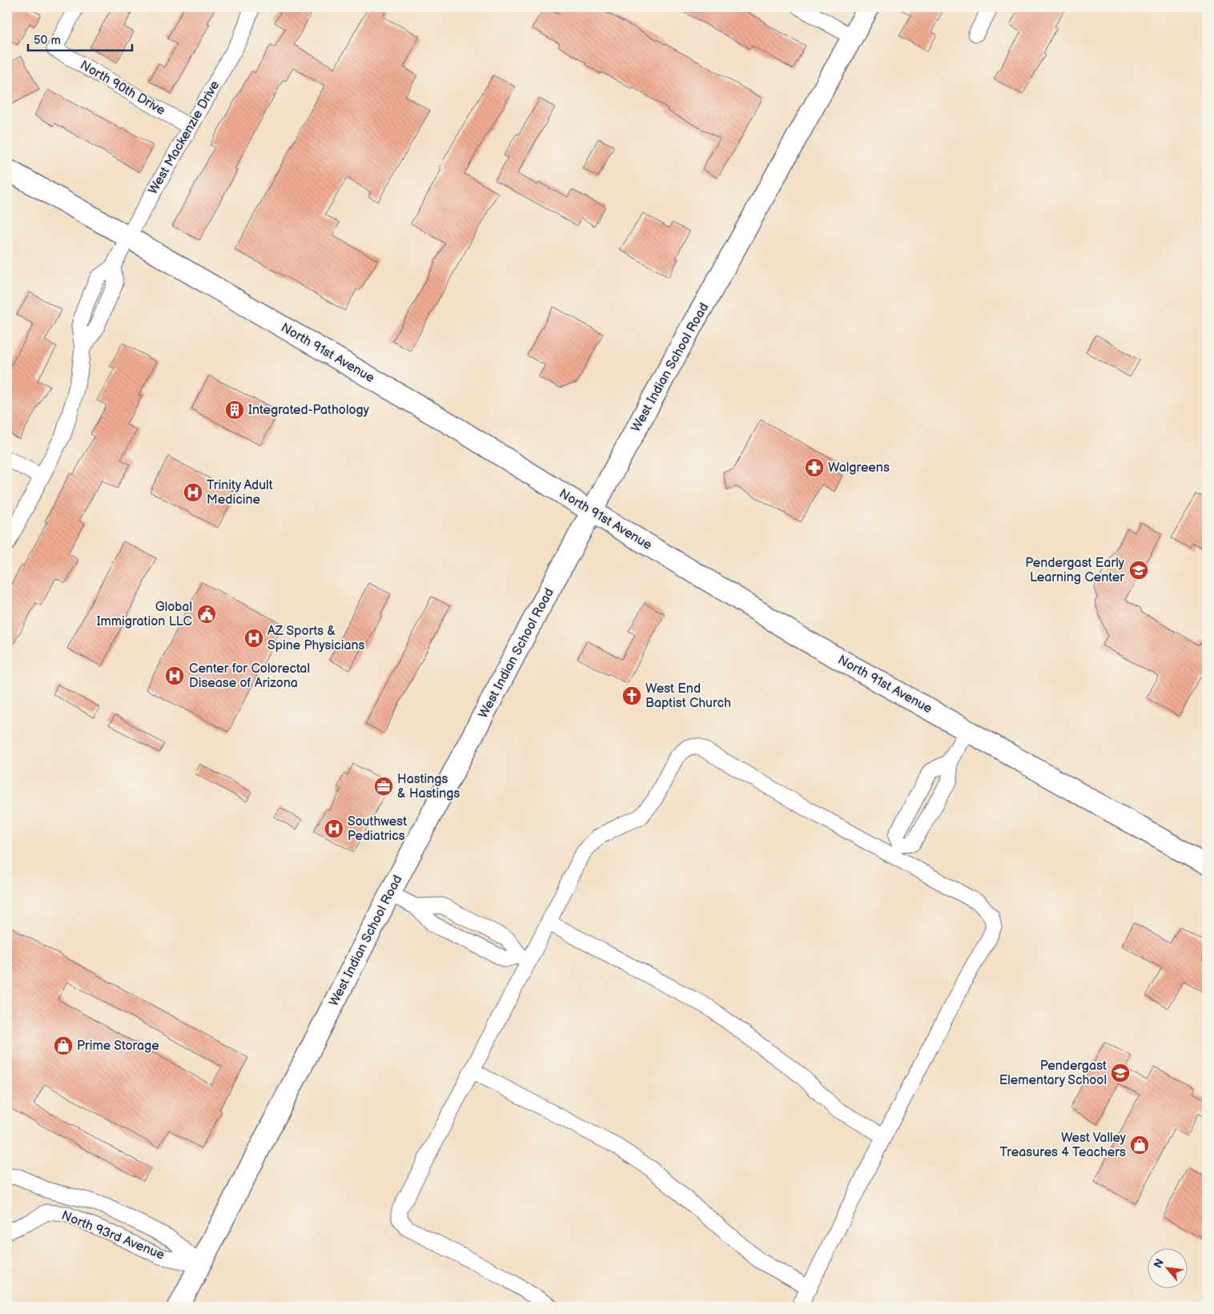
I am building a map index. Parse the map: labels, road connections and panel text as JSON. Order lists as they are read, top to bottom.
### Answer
{
  "streets": {
    "main road": ["North 91st Avenue", "West Indian School Road"],
    "street": ["North 90th Drive", "West Mackenzie Drive", "North 93rd Avenue"]
  },
  "crossings": [
    ["North 90th Drive", "West Mackenzie Drive"],
    ["West Mackenzie Drive", "North 91st Avenue"],
    ["North 91st Avenue", "West Indian School Road"],
    ["West Indian School Road", "North 93rd Avenue"]
  ],
  "places": {
    "building": ["Integrated-Pathology"],
    "pharmacy": ["Walgreens"],
    "hospital": [
      "Trinity Adult Medicine",
      "AZ Sports & Spine Physicians",
      "Center for Colorectal Disease of Arizona",
      "Southwest Pediatrics"
    ],
    "school or university": ["Pendergast Early Learning Center", "Pendergast Elementary School"],
    "public building": ["Global Immigration LLC"],
    "church": ["West End Baptist Church"],
    "office": ["Hastings & Hastings"],
    "shop": ["Prime Storage", "West Valley Treasures 4 Teachers"]
  },
  "scale_bar": "50 m",
  "north": "top left"
}
